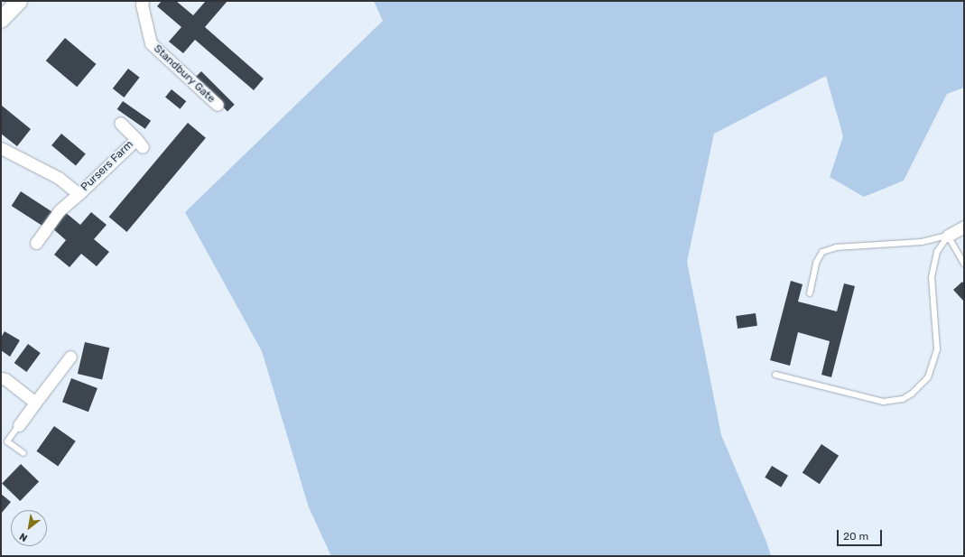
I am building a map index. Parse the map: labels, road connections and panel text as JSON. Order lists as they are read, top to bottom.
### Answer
{
  "streets": {
    "street": ["Standbury Gate", "Pursers Farm"]
  },
  "scale_bar": "20 m",
  "north": "bottom left"
}
